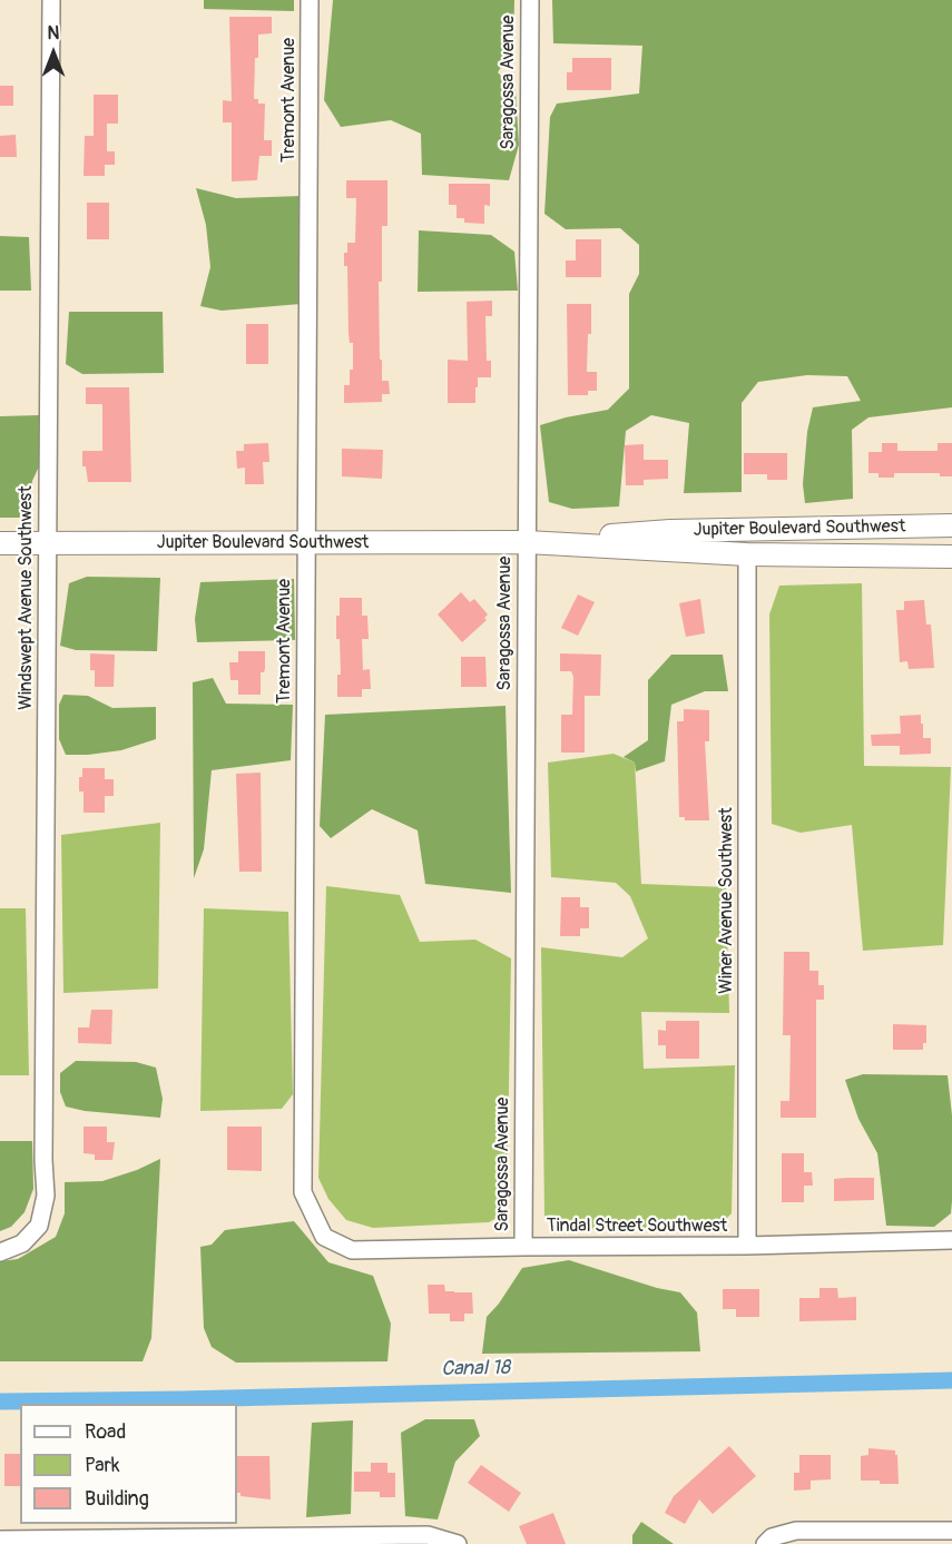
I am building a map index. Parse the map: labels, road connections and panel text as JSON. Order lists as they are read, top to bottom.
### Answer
{
  "streets": {
    "street": [
      "Saragossa Avenue",
      "Tremont Avenue",
      "Jupiter Boulevard Southwest",
      "Windswept Avenue Southwest",
      "Winer Avenue Southwest",
      "Tindal Street Southwest"
    ]
  },
  "crossings": [
    ["Saragossa Avenue", "Jupiter Boulevard Southwest"],
    ["Saragossa Avenue", "Tindal Street Southwest"],
    ["Tremont Avenue", "Jupiter Boulevard Southwest"],
    ["Tremont Avenue", "Tindal Street Southwest"],
    ["Jupiter Boulevard Southwest", "Windswept Avenue Southwest"],
    ["Jupiter Boulevard Southwest", "Winer Avenue Southwest"],
    ["Winer Avenue Southwest", "Tindal Street Southwest"]
  ],
  "water": ["Canal 18"],
  "legend": ["Road", "Park", "Building"],
  "north": "top"
}
